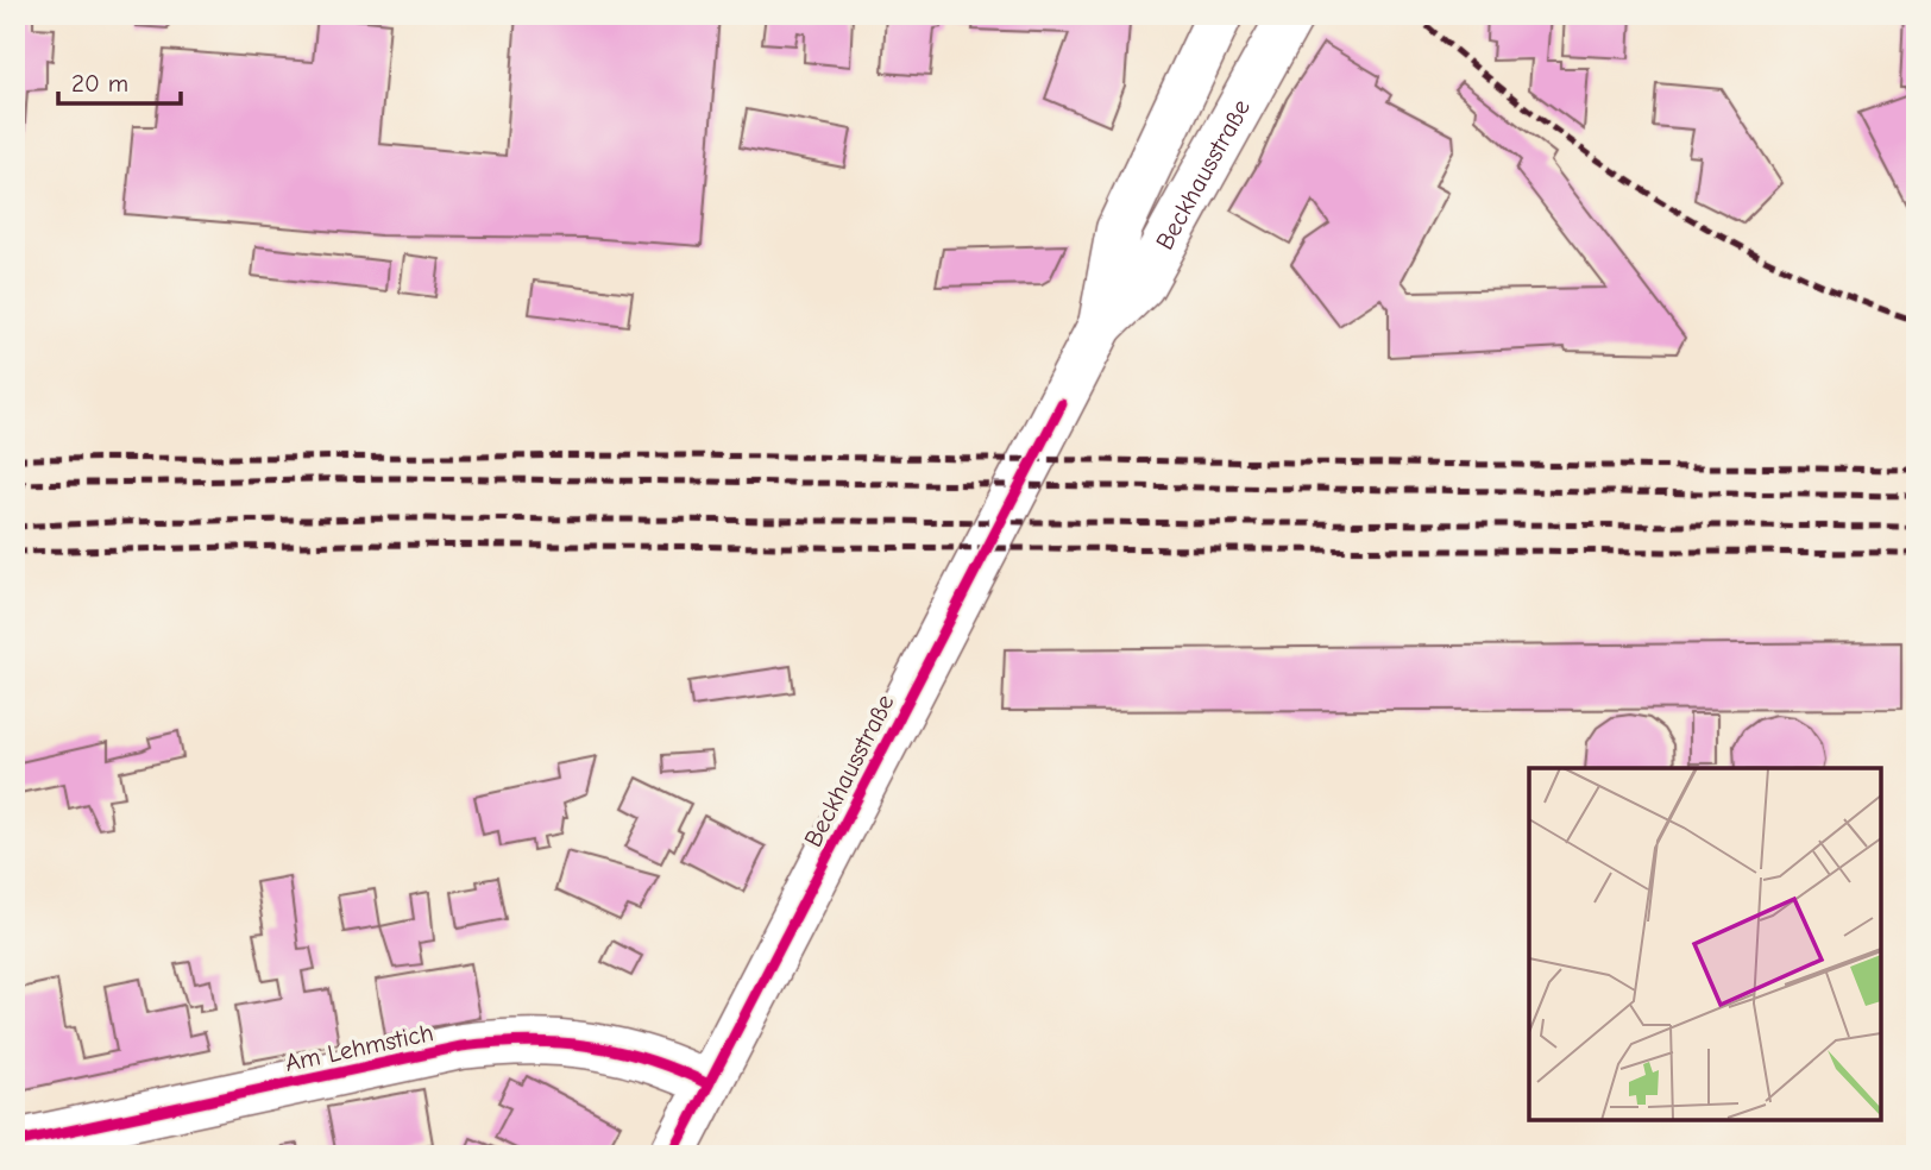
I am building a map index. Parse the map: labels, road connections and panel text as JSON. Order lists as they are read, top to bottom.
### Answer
{
  "streets": {
    "main road": ["Beckhausstraße", "Am Lehmstich"]
  },
  "crossings": [
    ["Beckhausstraße", "Am Lehmstich"]
  ],
  "scale_bar": "20 m"
}
